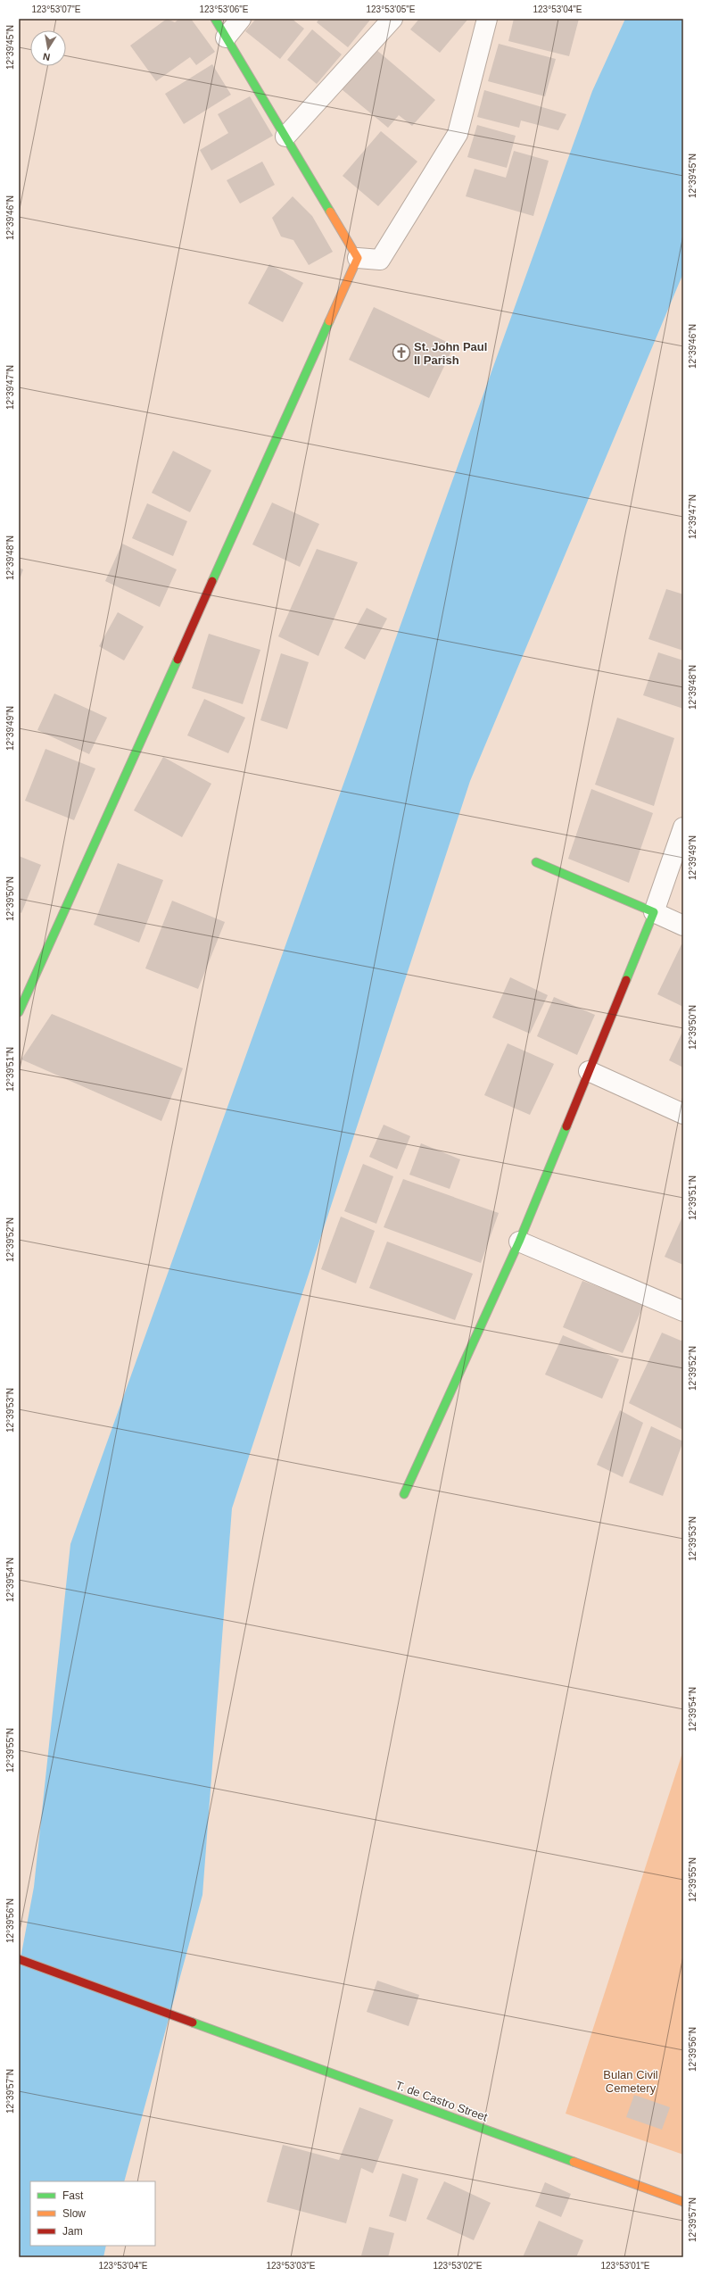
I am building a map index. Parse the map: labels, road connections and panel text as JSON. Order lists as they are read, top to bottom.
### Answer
{
  "streets": {
    "street": ["T. de Castro Street"]
  },
  "parks": ["Bulan Civil Cemetery"],
  "places": {
    "church": ["St. John Paul II Parish"]
  },
  "legend": ["Fast", "Slow", "Jam"],
  "north": "bottom",
  "coordinates": [
    "123°53'07\"E",
    "123°53'06\"E",
    "123°53'05\"E",
    "123°53'04\"E",
    "12°39'45\"N",
    "12°39'46\"N",
    "12°39'47\"N",
    "12°39'48\"N",
    "12°39'49\"N",
    "12°39'50\"N",
    "12°39'51\"N",
    "12°39'52\"N",
    "12°39'53\"N",
    "12°39'54\"N",
    "12°39'55\"N",
    "12°39'56\"N",
    "12°39'57\"N",
    "123°53'03\"E",
    "123°53'02\"E",
    "123°53'01\"E"
  ]
}
